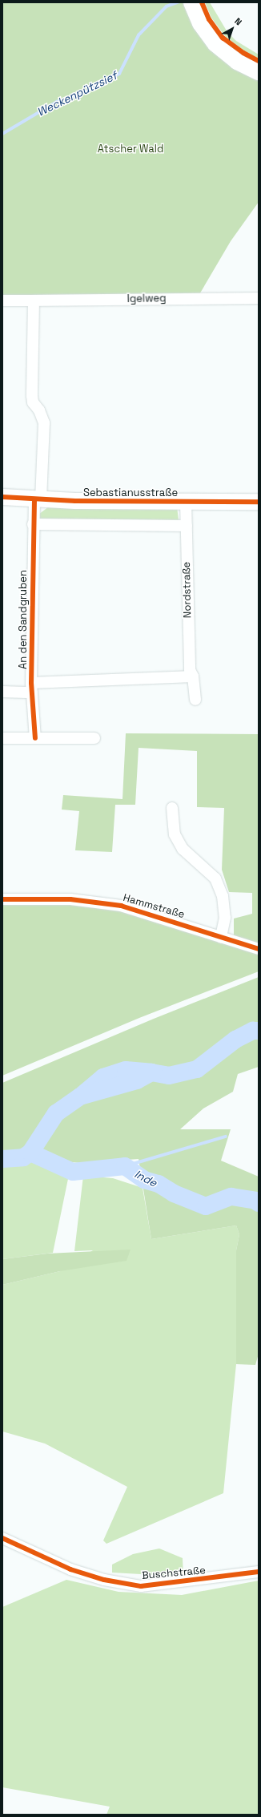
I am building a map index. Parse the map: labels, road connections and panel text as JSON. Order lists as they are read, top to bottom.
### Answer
{
  "streets": {
    "main road": ["Sebastianusstraße"],
    "street": [
      "Igelweg",
      "Nordstraße",
      "An den Sandgruben",
      "Hammstraße",
      "Buschstraße"
    ]
  },
  "crossings": [
    ["Sebastianusstraße", "Nordstraße"],
    ["Sebastianusstraße", "An den Sandgruben"],
    ["Nordstraße", "An den Sandgruben"]
  ],
  "water": ["Weckenpützsief", "Inde"],
  "parks": ["Atscher Wald"],
  "north": "top right"
}
